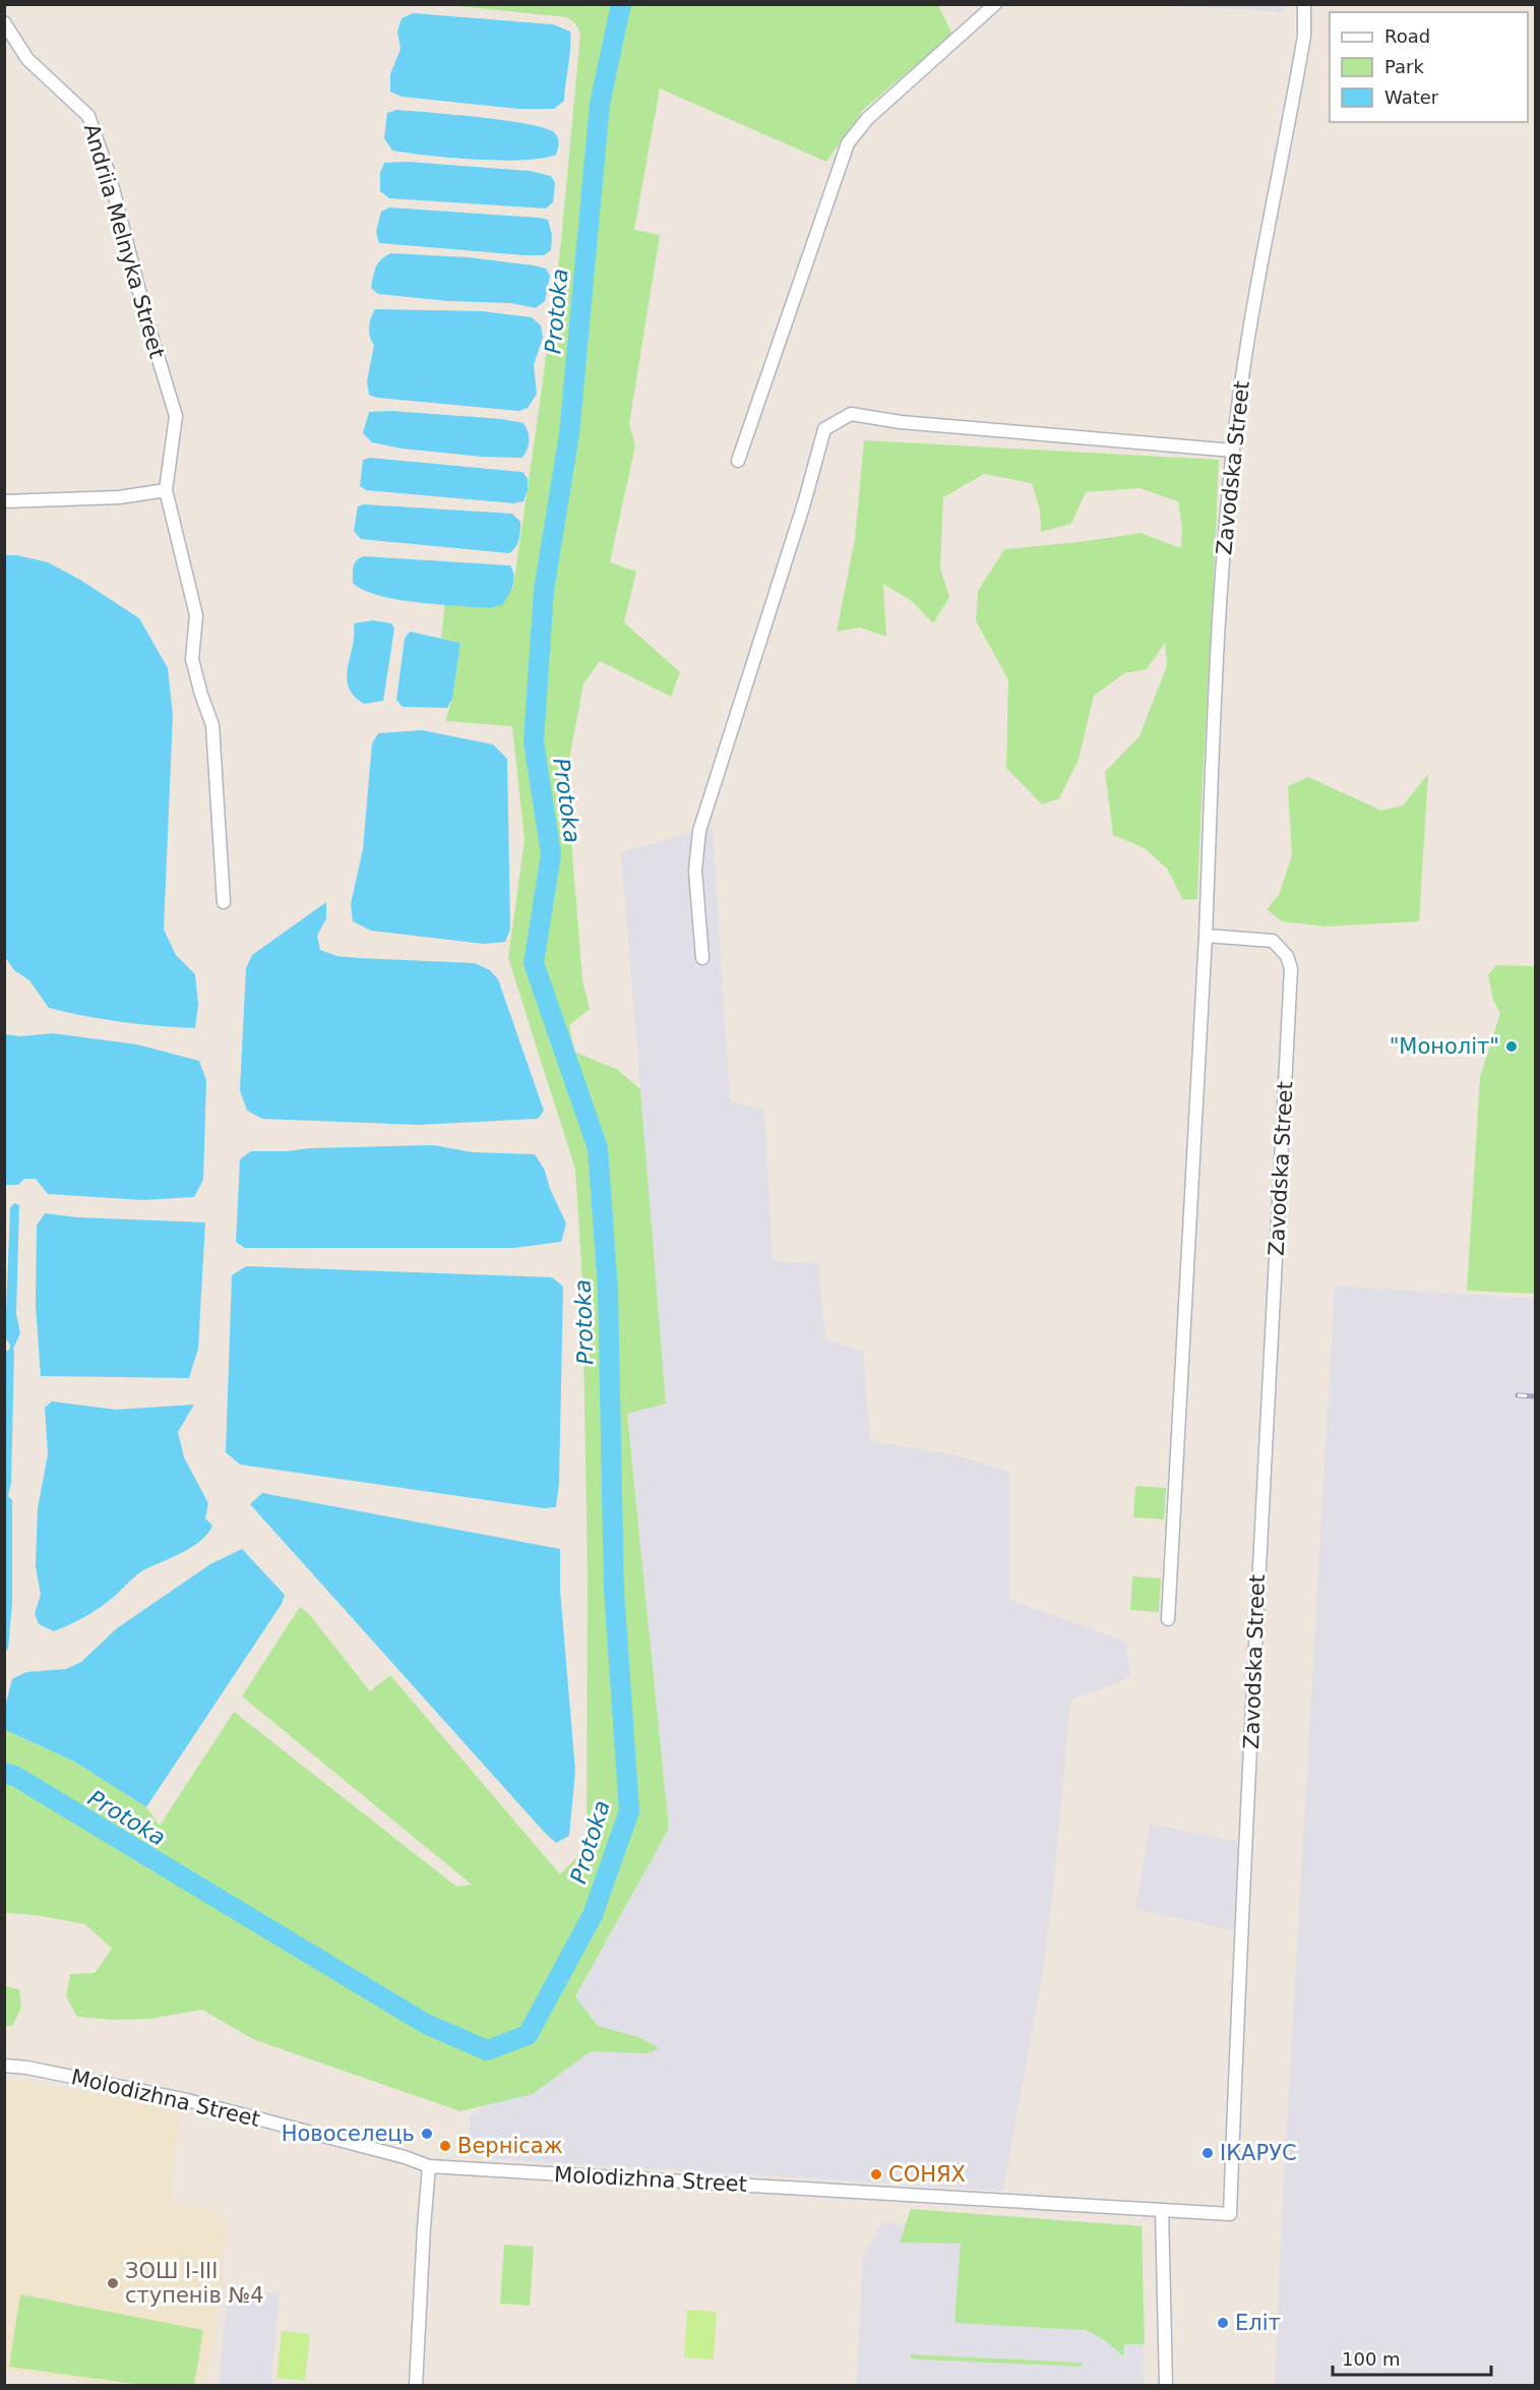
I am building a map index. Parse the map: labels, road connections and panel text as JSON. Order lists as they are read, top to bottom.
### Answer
{
  "streets": {
    "street": ["Andriia Melnyka Street", "Zavodska Street", "Molodizhna Street"]
  },
  "crossings": [
    ["Zavodska Street", "Molodizhna Street"]
  ],
  "water": ["Protoka"],
  "places": [
    "\"Моноліт\"",
    "Новоселець",
    "Вернісаж",
    "ІКАРУС",
    "СОНЯХ",
    "ЗОШ І-ІІІ ступенів №4",
    "Еліт"
  ],
  "legend": ["Road", "Park", "Water"],
  "scale_bar": "100 m"
}
